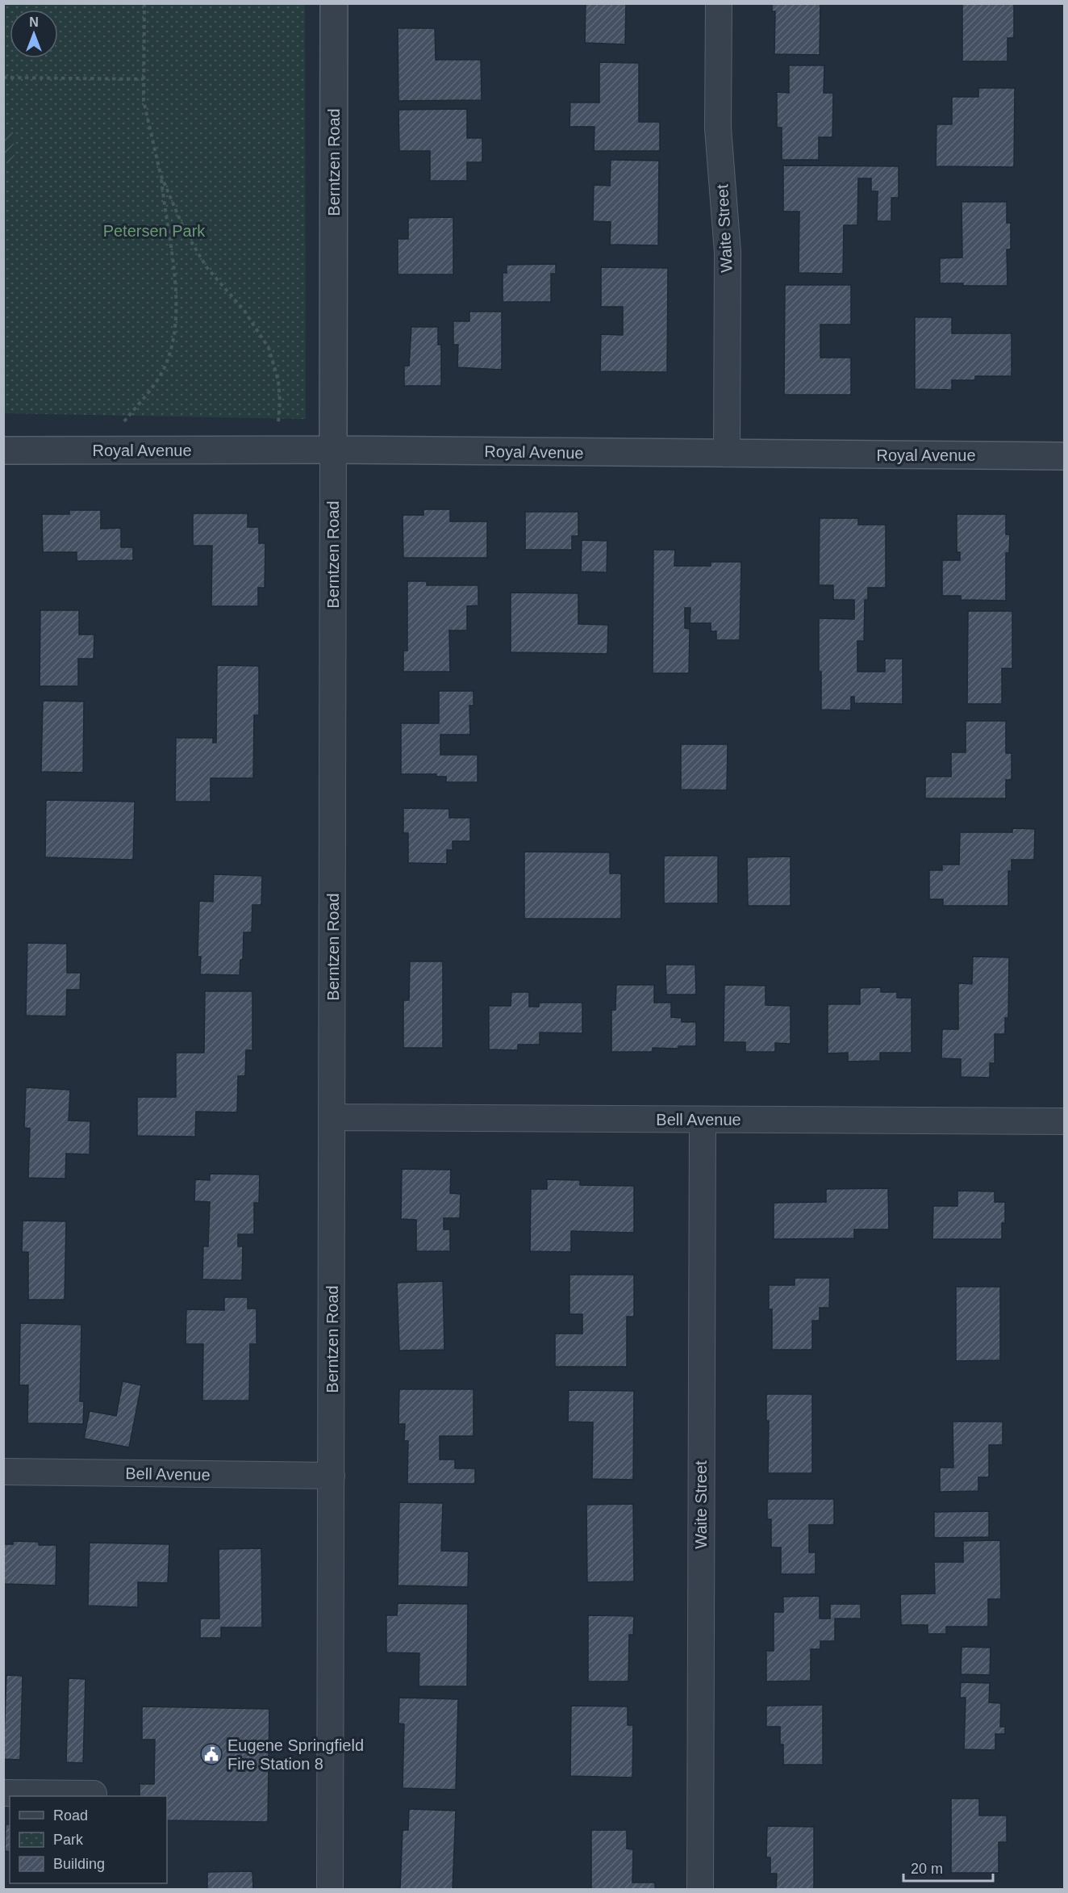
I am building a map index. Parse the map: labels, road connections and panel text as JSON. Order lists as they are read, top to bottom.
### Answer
{
  "streets": {
    "street": [
      "Berntzen Road",
      "Waite Street",
      "Royal Avenue",
      "Bell Avenue"
    ]
  },
  "crossings": [
    ["Berntzen Road", "Royal Avenue"],
    ["Berntzen Road", "Bell Avenue"],
    ["Waite Street", "Royal Avenue"],
    ["Waite Street", "Bell Avenue"]
  ],
  "parks": ["Petersen Park"],
  "places": {
    "public building": ["Eugene Springfield Fire Station 8"]
  },
  "legend": ["Road", "Park", "Building"],
  "scale_bar": "20 m",
  "north": "top"
}
